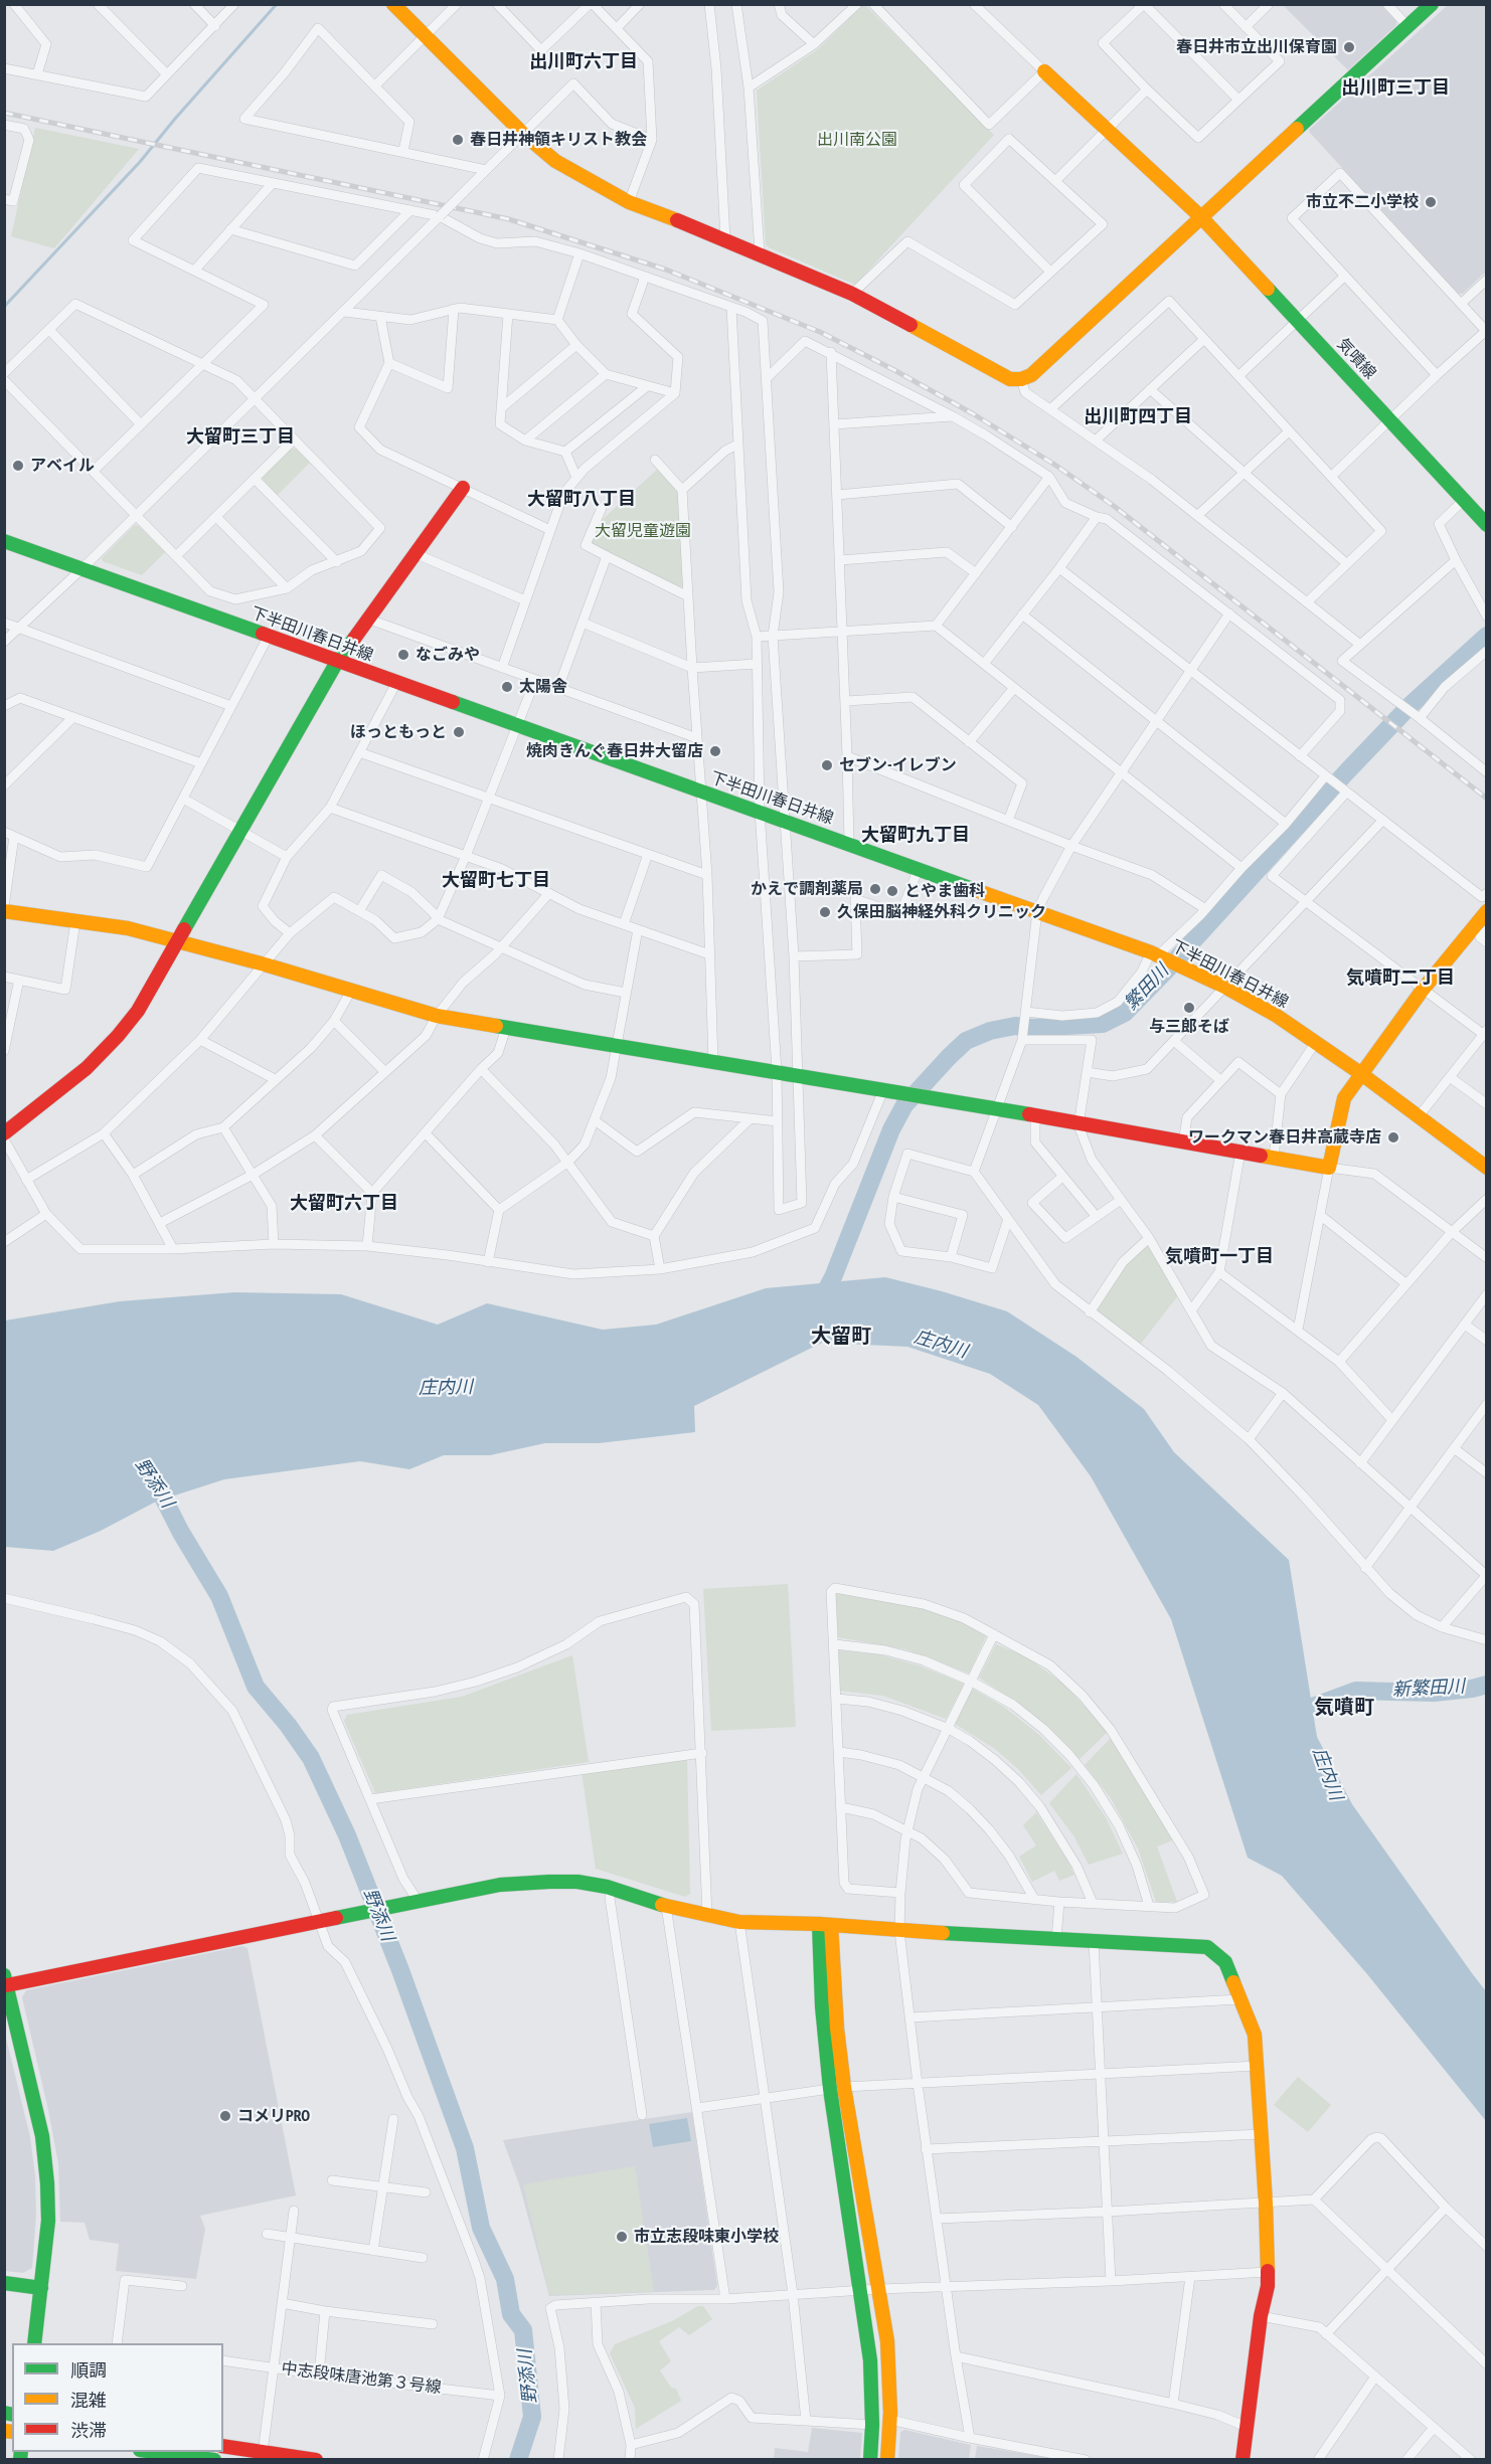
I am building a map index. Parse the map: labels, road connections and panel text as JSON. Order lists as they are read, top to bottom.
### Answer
{
  "streets": {
    "street": ["気噴線", "下半田川春日井線", "中志段味唐池第３号線"]
  },
  "districts": [
    "出川町六丁目",
    "出川町三丁目",
    "出川町四丁目",
    "大留町三丁目",
    "大留町八丁目",
    "大留町九丁目",
    "大留町七丁目",
    "気噴町二丁目",
    "大留町六丁目",
    "気噴町一丁目",
    "大留町",
    "気噴町"
  ],
  "water": [
    "繁田川",
    "庄内川",
    "野添川",
    "新繁田川"
  ],
  "parks": ["出川南公園", "大留児童遊園"],
  "places": [
    "春日井市立出川保育園",
    "春日井神領キリスト教会",
    "市立不二小学校",
    "アベイル",
    "なごみや",
    "太陽舎",
    "ほっともっと",
    "焼肉きんぐ春日井大留店",
    "セブン-イレブン",
    "かえで調剤薬局",
    "とやま歯科",
    "久保田脳神経外科クリニック",
    "与三郎そば",
    "ワークマン春日井高蔵寺店",
    "コメリPRO",
    "市立志段味東小学校"
  ],
  "legend": ["順調", "混雑", "渋滞"]
}
